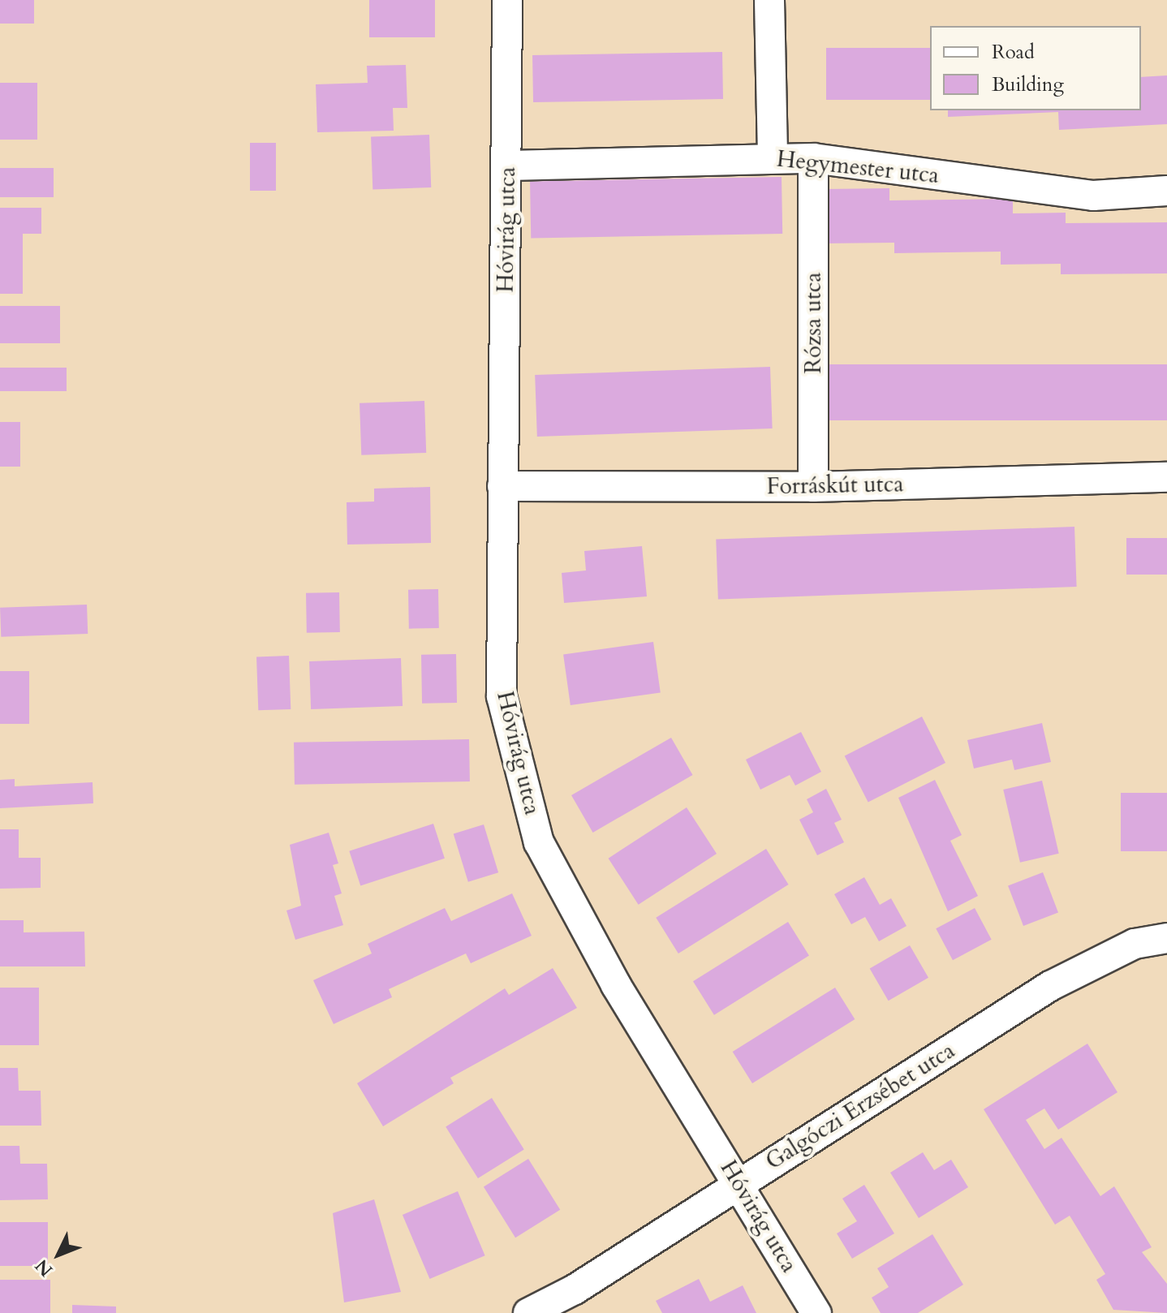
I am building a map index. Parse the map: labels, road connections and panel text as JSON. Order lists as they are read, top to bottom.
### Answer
{
  "streets": {
    "street": [
      "Hegymester utca",
      "Hóvirág utca",
      "Rózsa utca",
      "Forráskút utca",
      "Galgóczi Erzsébet utca"
    ]
  },
  "crossings": [
    ["Hegymester utca", "Hóvirág utca"],
    ["Hegymester utca", "Rózsa utca"],
    ["Hóvirág utca", "Forráskút utca"],
    ["Hóvirág utca", "Galgóczi Erzsébet utca"],
    ["Rózsa utca", "Forráskút utca"]
  ],
  "legend": ["Road", "Building"],
  "north": "bottom left"
}
